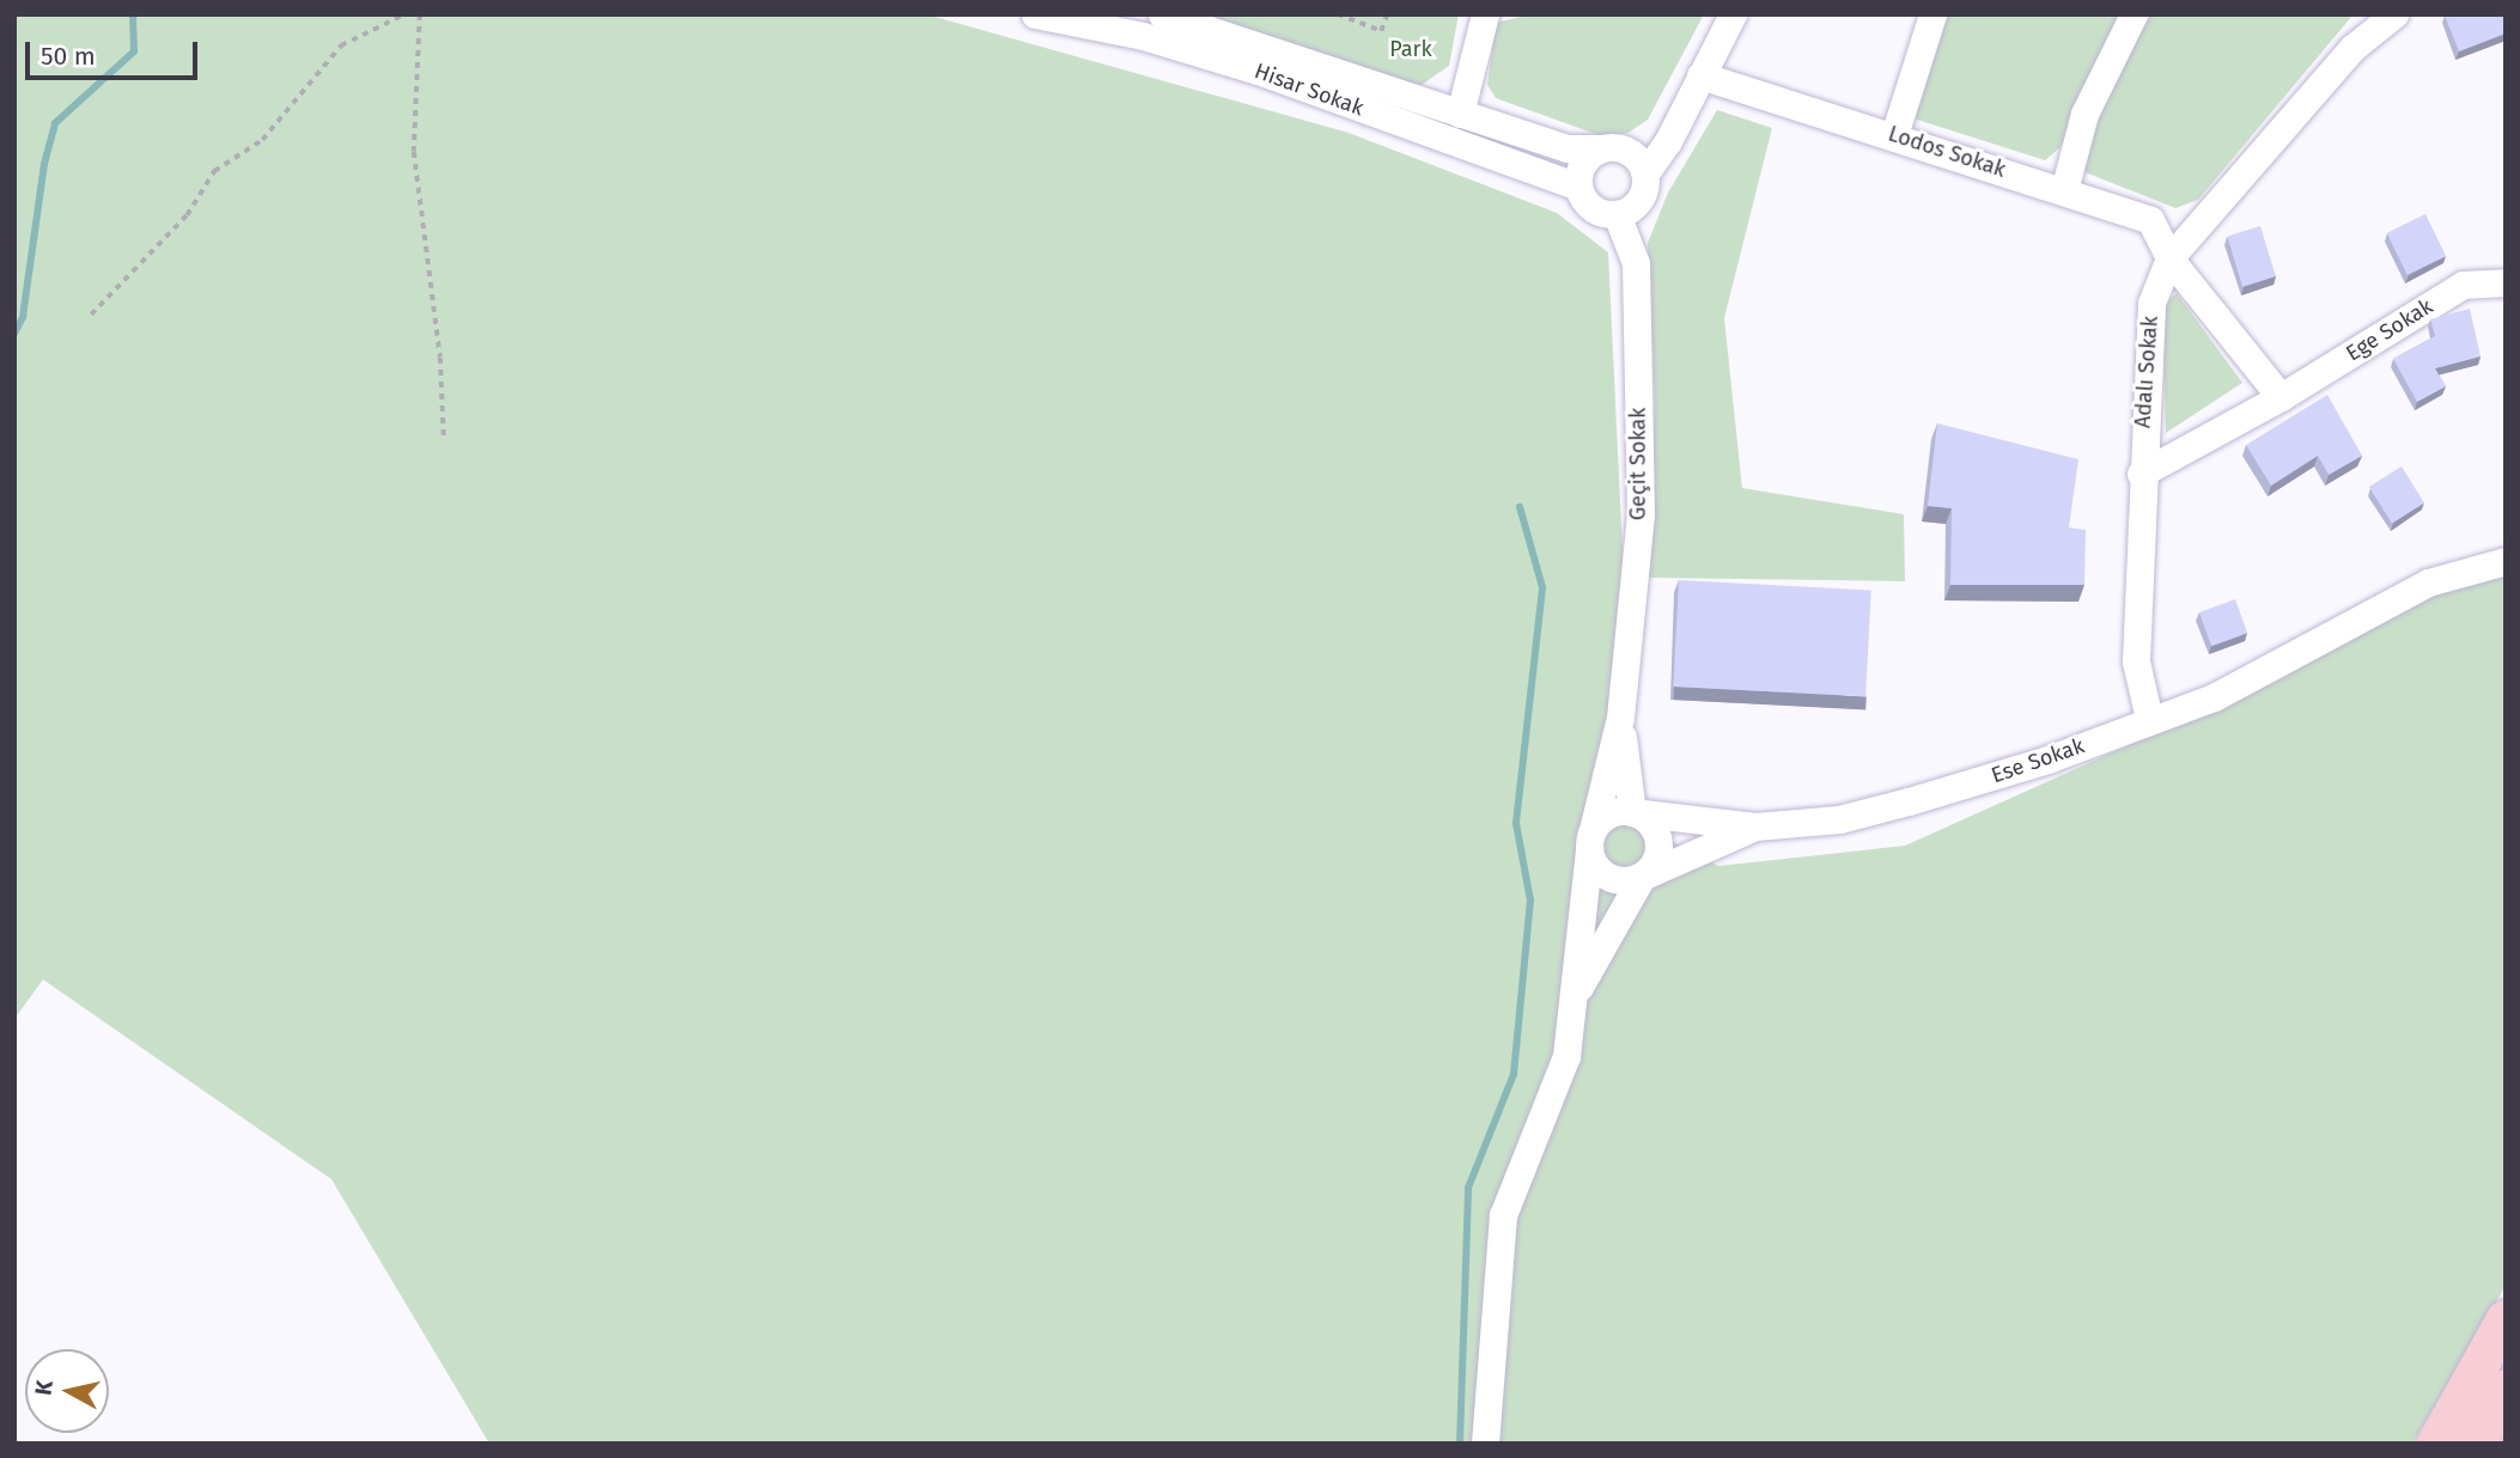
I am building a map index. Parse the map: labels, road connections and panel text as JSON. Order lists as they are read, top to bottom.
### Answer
{
  "streets": {
    "street": [
      "Hisar Sokak",
      "Lodos Sokak",
      "Ege Sokak",
      "Adalı Sokak",
      "Geçit Sokak",
      "Ese Sokak"
    ]
  },
  "crossings": [
    ["Hisar Sokak", "Geçit Sokak"],
    ["Lodos Sokak", "Adalı Sokak"],
    ["Ege Sokak", "Adalı Sokak"],
    ["Adalı Sokak", "Ese Sokak"]
  ],
  "parks": ["Park"],
  "scale_bar": "50 m",
  "north": "left"
}
